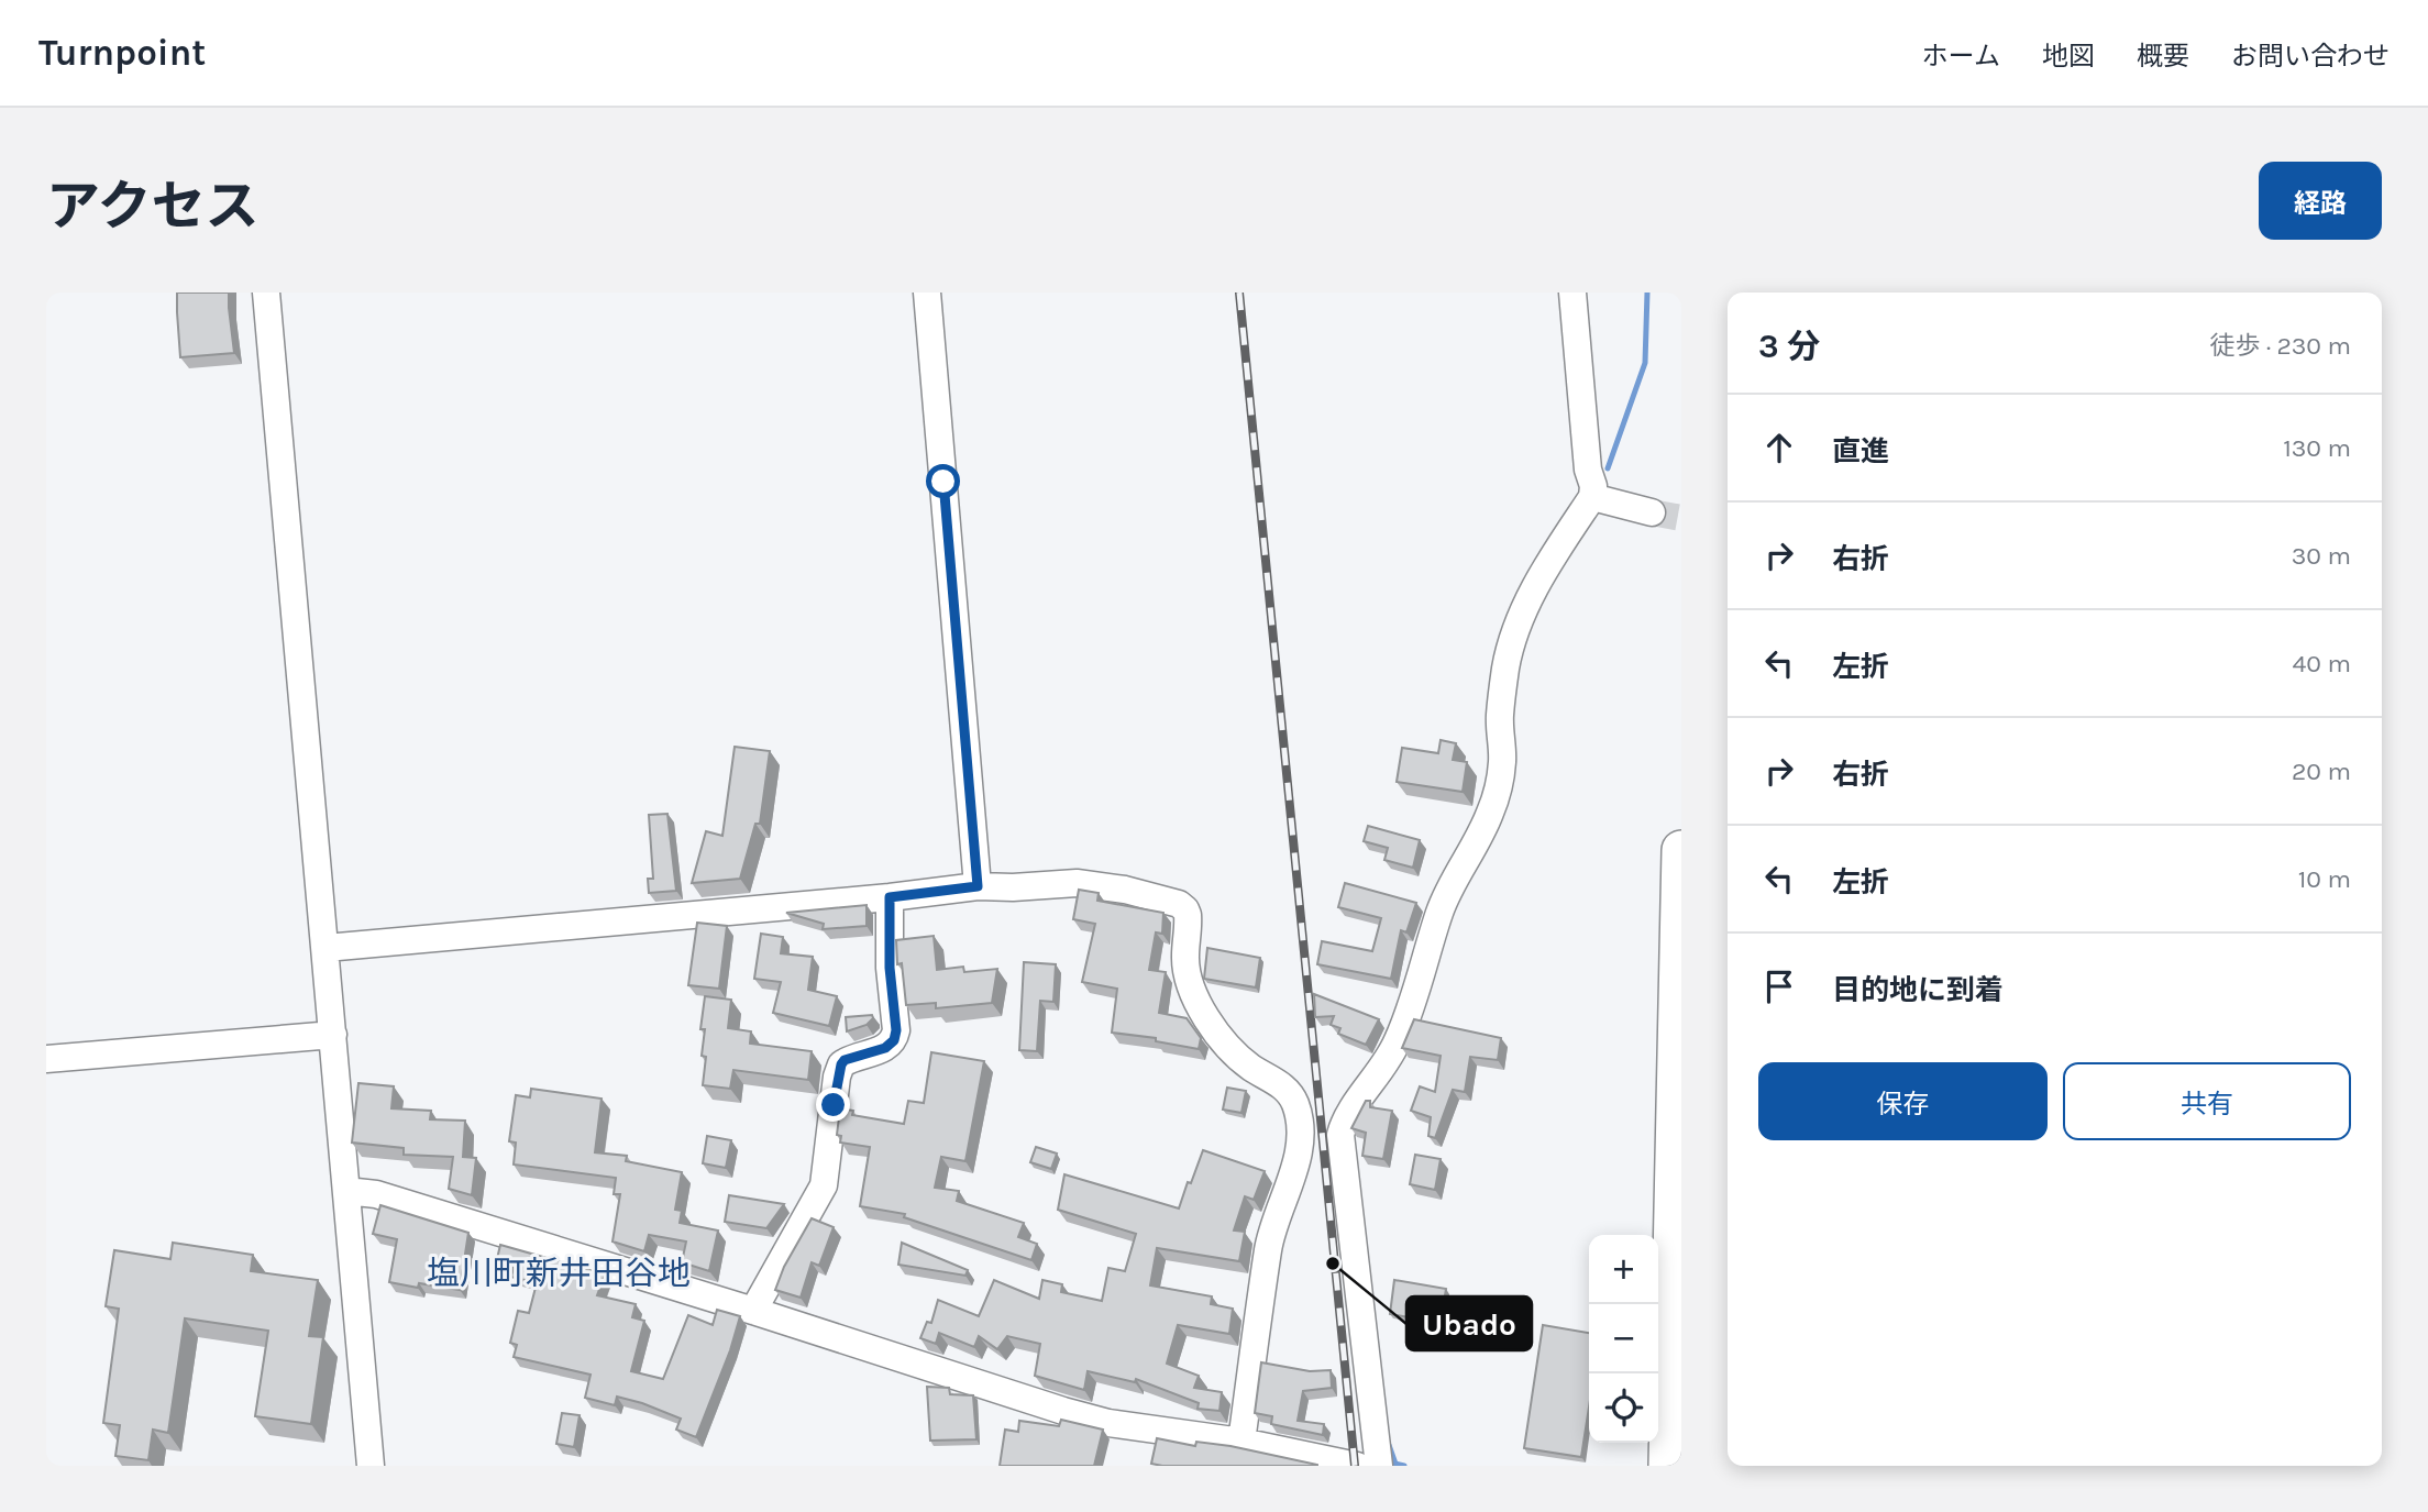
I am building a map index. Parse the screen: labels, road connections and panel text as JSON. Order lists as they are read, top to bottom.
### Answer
{
  "districts": ["塩川町新井田谷地"],
  "places": ["Ubado"],
  "page": {
    "header": "Turnpoint",
    "nav": [
      "ホーム",
      "地図",
      "概要",
      "お問い合わせ"
    ],
    "title": "アクセス",
    "buttons": [
      "経路",
      ["保存", "共有"]
    ],
    "heading": ["3 分", "徒歩 · 230 m"],
    "list": [
      ["直進", "130 m"],
      ["右折", "30 m"],
      ["左折", "40 m"],
      ["右折", "20 m"],
      ["左折", "10 m"],
      "目的地に到着"
    ],
    "map_buttons": ["+", "−"]
  }
}
